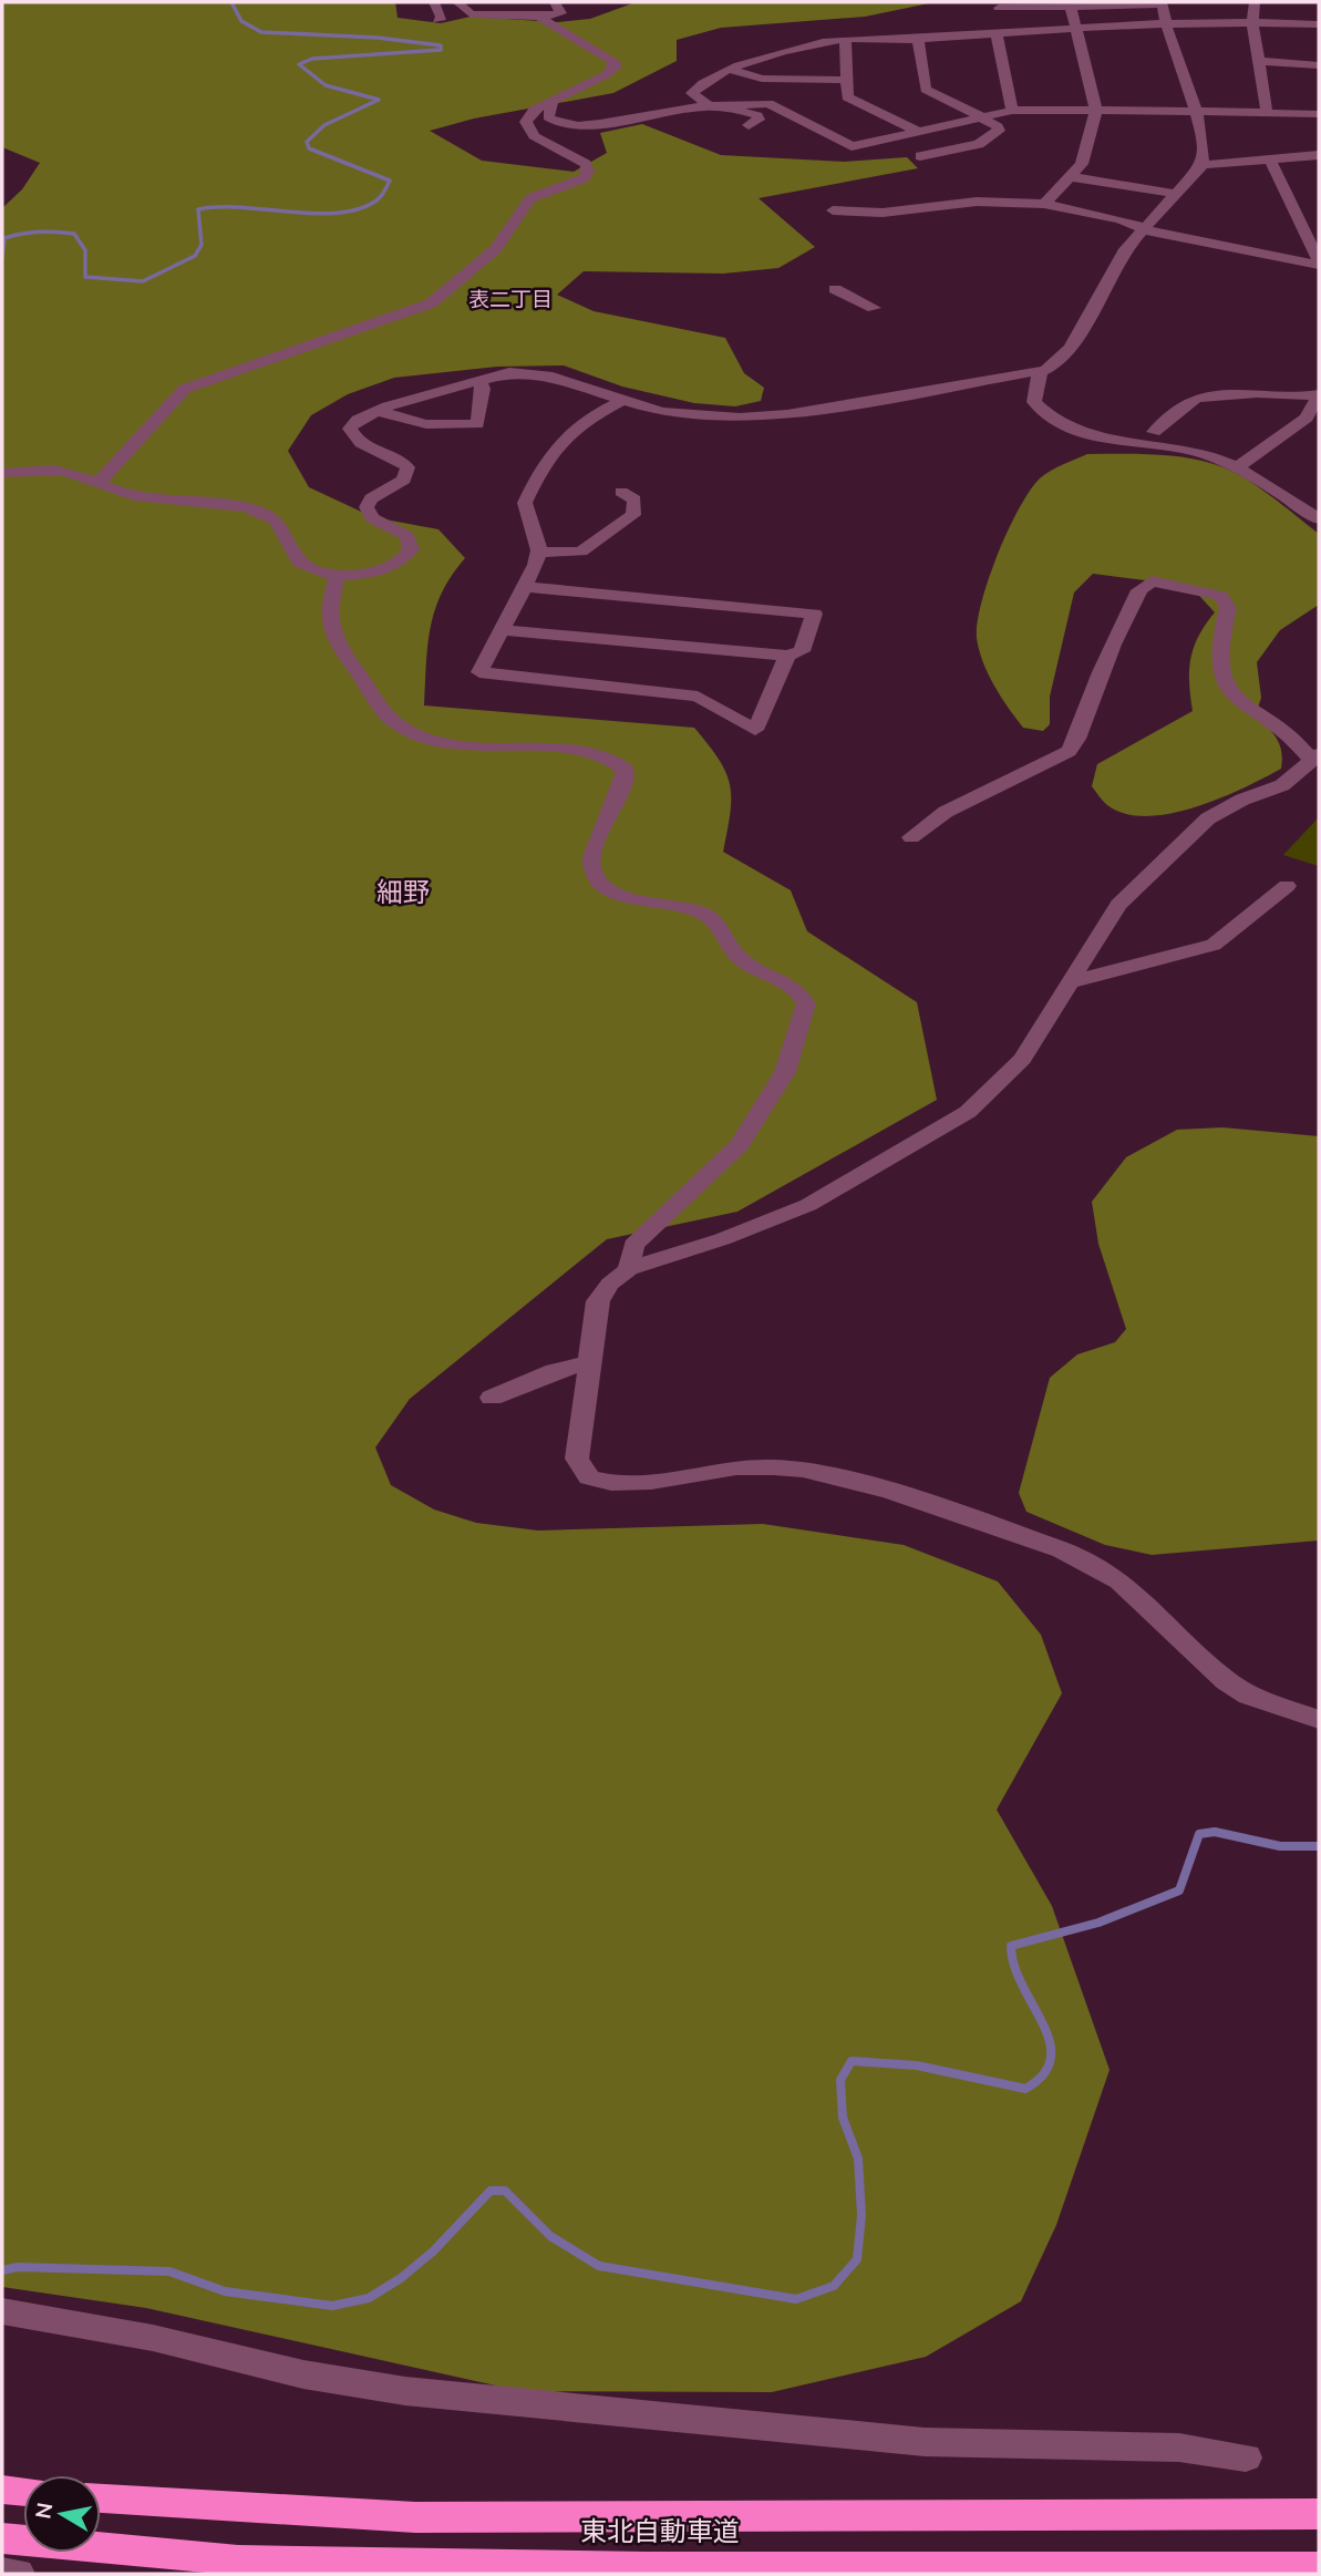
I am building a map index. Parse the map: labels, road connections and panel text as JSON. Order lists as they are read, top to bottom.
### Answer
{
  "streets": {
    "highway": ["東北自動車道"]
  },
  "districts": ["表二丁目", "細野"],
  "north": "left"
}
